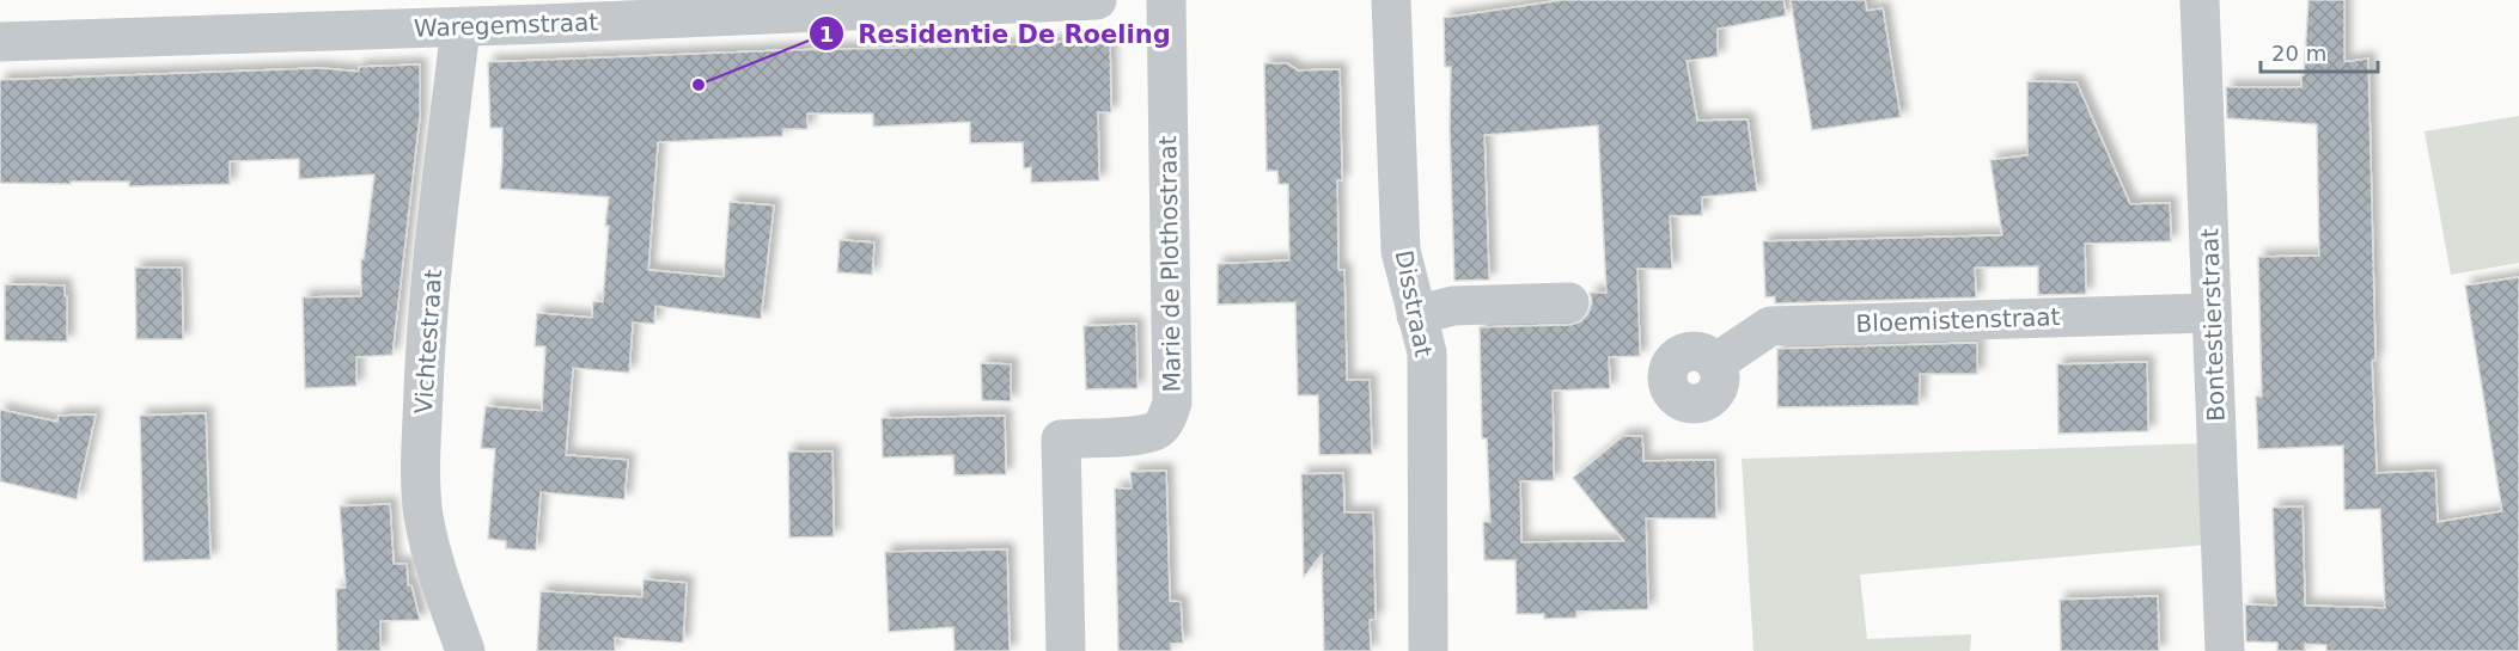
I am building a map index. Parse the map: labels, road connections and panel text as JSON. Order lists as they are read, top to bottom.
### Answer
{
  "streets": {
    "street": [
      "Waregemstraat",
      "Marie de Plothostraat",
      "Disstraat",
      "Bloemistenstraat",
      "Bontestierstraat",
      "Vichtestraat"
    ]
  },
  "crossings": [
    ["Waregemstraat", "Vichtestraat"],
    ["Bloemistenstraat", "Bontestierstraat"]
  ],
  "places": ["Residentie De Roeling"],
  "scale_bar": "20 m"
}
